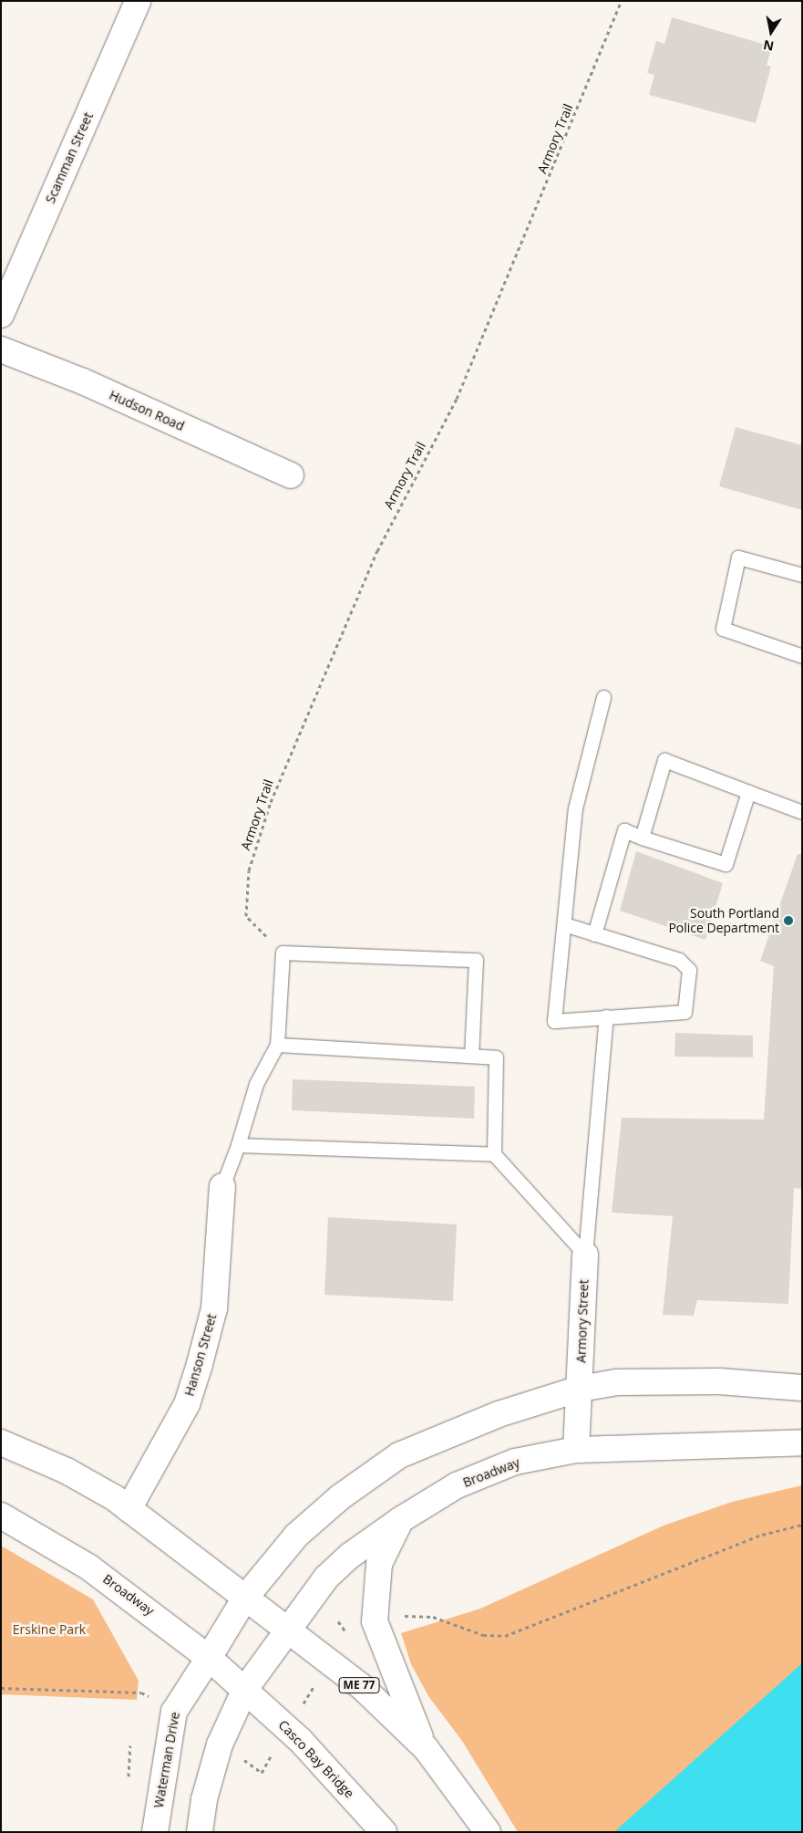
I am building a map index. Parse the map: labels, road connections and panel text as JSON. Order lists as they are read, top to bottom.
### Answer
{
  "streets": {
    "main road": [
      "Scamman Street",
      "Hudson Road",
      "Armory Street",
      "Hanson Street",
      "Broadway",
      "ME 77",
      "Casco Bay Bridge",
      "Waterman Drive"
    ],
    "path": ["Armory Trail"]
  },
  "crossings": [
    ["Armory Street", "Broadway"],
    ["Hanson Street", "ME 77"],
    ["Broadway", "ME 77"],
    ["Broadway", "Casco Bay Bridge"],
    ["Broadway", "Waterman Drive"],
    ["ME 77", "Waterman Drive"]
  ],
  "parks": ["Erskine Park"],
  "places": ["South Portland Police Department"],
  "north": "bottom"
}
